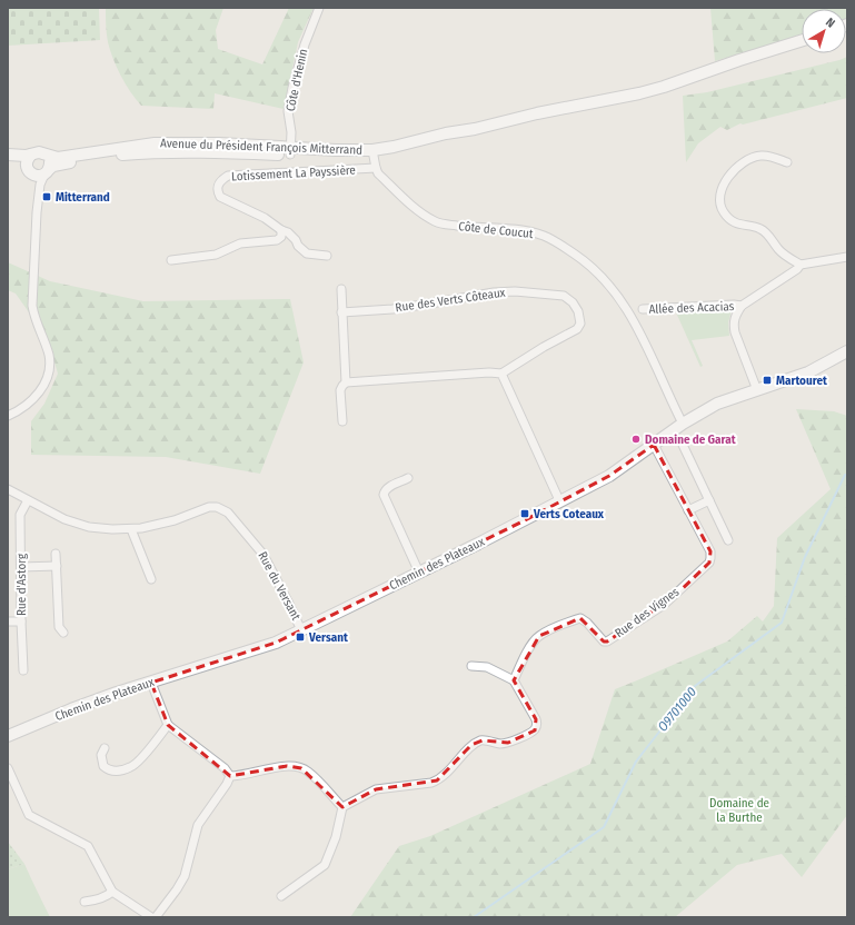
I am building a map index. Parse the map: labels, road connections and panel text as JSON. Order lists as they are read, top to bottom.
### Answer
{
  "streets": {
    "street": [
      "Côte d'Henin",
      "Avenue du Président François Mitterrand",
      "Lotissement La Payssière",
      "Côte de Coucut",
      "Rue des Verts Côteaux",
      "Allée des Acacias",
      "Chemin des Plateaux",
      "Rue d'Astorg",
      "Rue du Versant",
      "Rue des Vignes"
    ]
  },
  "crossings": [
    ["Côte d'Henin", "Avenue du Président François Mitterrand"],
    ["Avenue du Président François Mitterrand", "Côte de Coucut"],
    ["Lotissement La Payssière", "Côte de Coucut"],
    ["Côte de Coucut", "Chemin des Plateaux"],
    ["Chemin des Plateaux", "Rue du Versant"],
    ["Chemin des Plateaux", "Rue des Vignes"]
  ],
  "water": ["O9701000"],
  "parks": ["Domaine de la Burthe"],
  "places": {
    "transit": [
      "Mitterrand",
      "Martouret",
      "Verts Coteaux",
      "Versant"
    ],
    "other": ["Domaine de Garat"]
  },
  "north": "top right"
}
